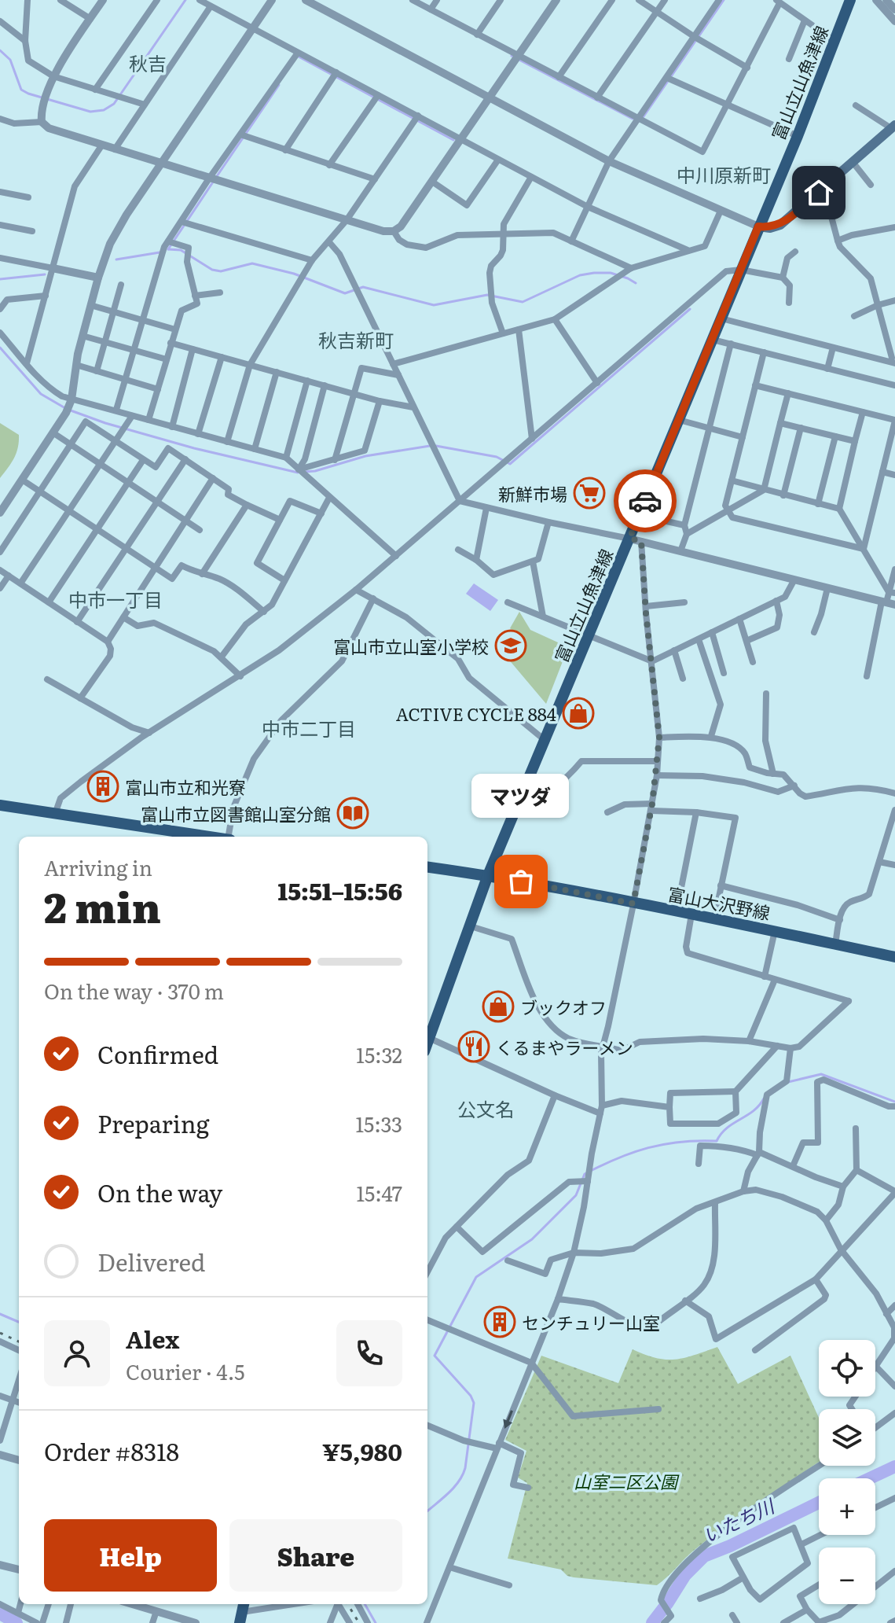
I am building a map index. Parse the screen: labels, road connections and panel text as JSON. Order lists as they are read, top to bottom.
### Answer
{
  "streets": {
    "main road": ["富山立山魚津線", "富山大沢野線"]
  },
  "crossings": [
    ["富山立山魚津線", "富山大沢野線"]
  ],
  "districts": [
    "秋吉",
    "中川原新町",
    "秋吉新町",
    "中市一丁目",
    "中市二丁目",
    "公文名"
  ],
  "water": ["いたち川"],
  "parks": ["山室二区公園"],
  "places": {
    "supermarket": ["新鮮市場"],
    "school or university": ["富山市立山室小学校"],
    "shop": ["ACTIVE CYCLE 884", "ブックオフ"],
    "building": ["富山市立和光寮", "センチュリー山室"],
    "library": ["富山市立図書館山室分館"],
    "other": ["マツダ"],
    "restaurant": ["くるまやラーメン"]
  },
  "page": {
    "bubble": "マツダ",
    "heading": ["2 min", "Arriving in", "15:51–15:56"],
    "panel": [
      "Alex",
      "Courier · 4.5",
      "Order #8318",
      "¥5,980"
    ],
    "bar": "On the way · 370 m",
    "list": [
      ["Confirmed", "15:32"],
      ["Preparing", "15:33"],
      ["On the way", "15:47"],
      "Delivered"
    ],
    "map_buttons": ["+", "−"],
    "buttons": ["Help", "Share"]
  }
}
